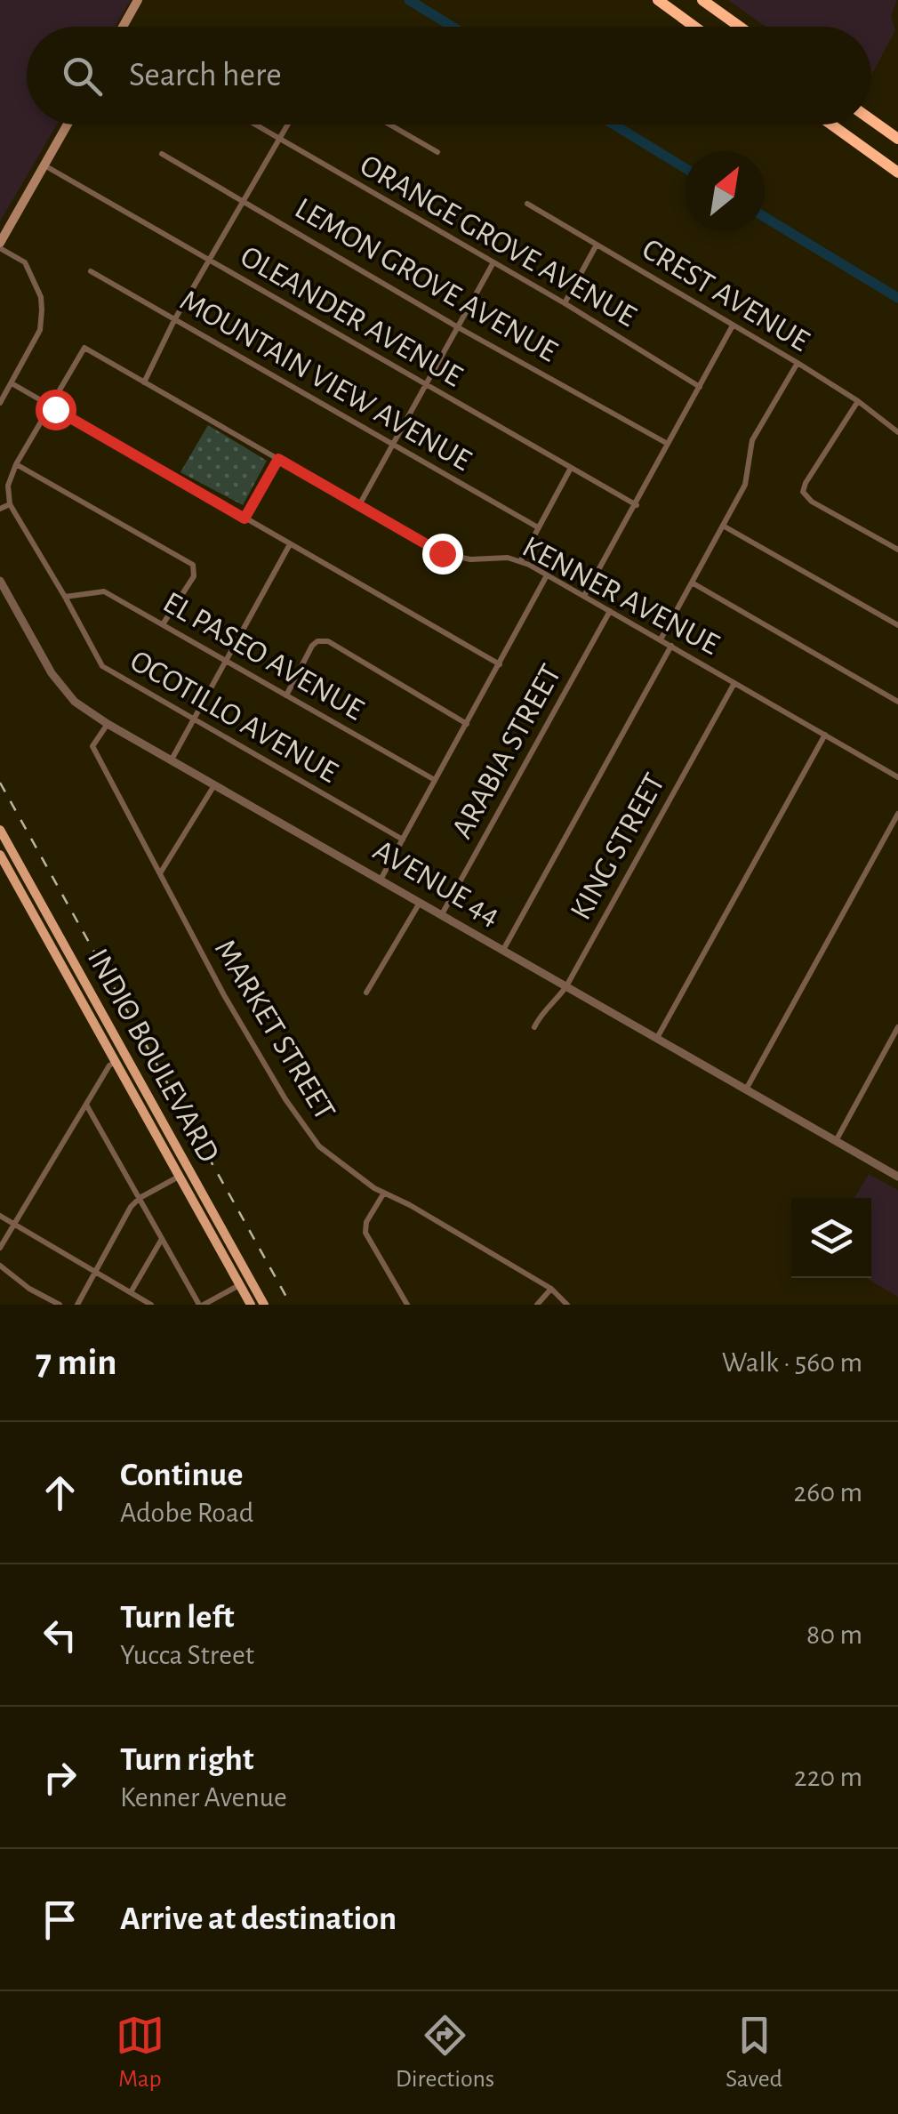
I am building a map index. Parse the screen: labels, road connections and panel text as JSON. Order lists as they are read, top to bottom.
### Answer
{
  "streets": {
    "main road": ["INDIO BOULEVARD"],
    "street": [
      "ORANGE GROVE AVENUE",
      "LEMON GROVE AVENUE",
      "CREST AVENUE",
      "OLEANDER AVENUE",
      "MOUNTAIN VIEW AVENUE",
      "KENNER AVENUE",
      "EL PASEO AVENUE",
      "OCOTILLO AVENUE",
      "ARABIA STREET",
      "KING STREET",
      "AVENUE 44",
      "MARKET STREET"
    ]
  },
  "crossings": [
    ["KENNER AVENUE", "ARABIA STREET"],
    ["KENNER AVENUE", "KING STREET"],
    ["EL PASEO AVENUE", "OCOTILLO AVENUE"],
    ["ARABIA STREET", "AVENUE 44"],
    ["KING STREET", "AVENUE 44"],
    ["AVENUE 44", "MARKET STREET"]
  ],
  "north": "top right",
  "page": {
    "search": "Search here",
    "heading": ["7 min", "Walk · 560 m"],
    "list": [
      ["Continue", "Adobe Road", "260 m"],
      ["Turn left", "Yucca Street", "80 m"],
      ["Turn right", "Kenner Avenue", "220 m"],
      "Arrive at destination"
    ],
    "nav": ["Map", "Directions", "Saved"]
  }
}
